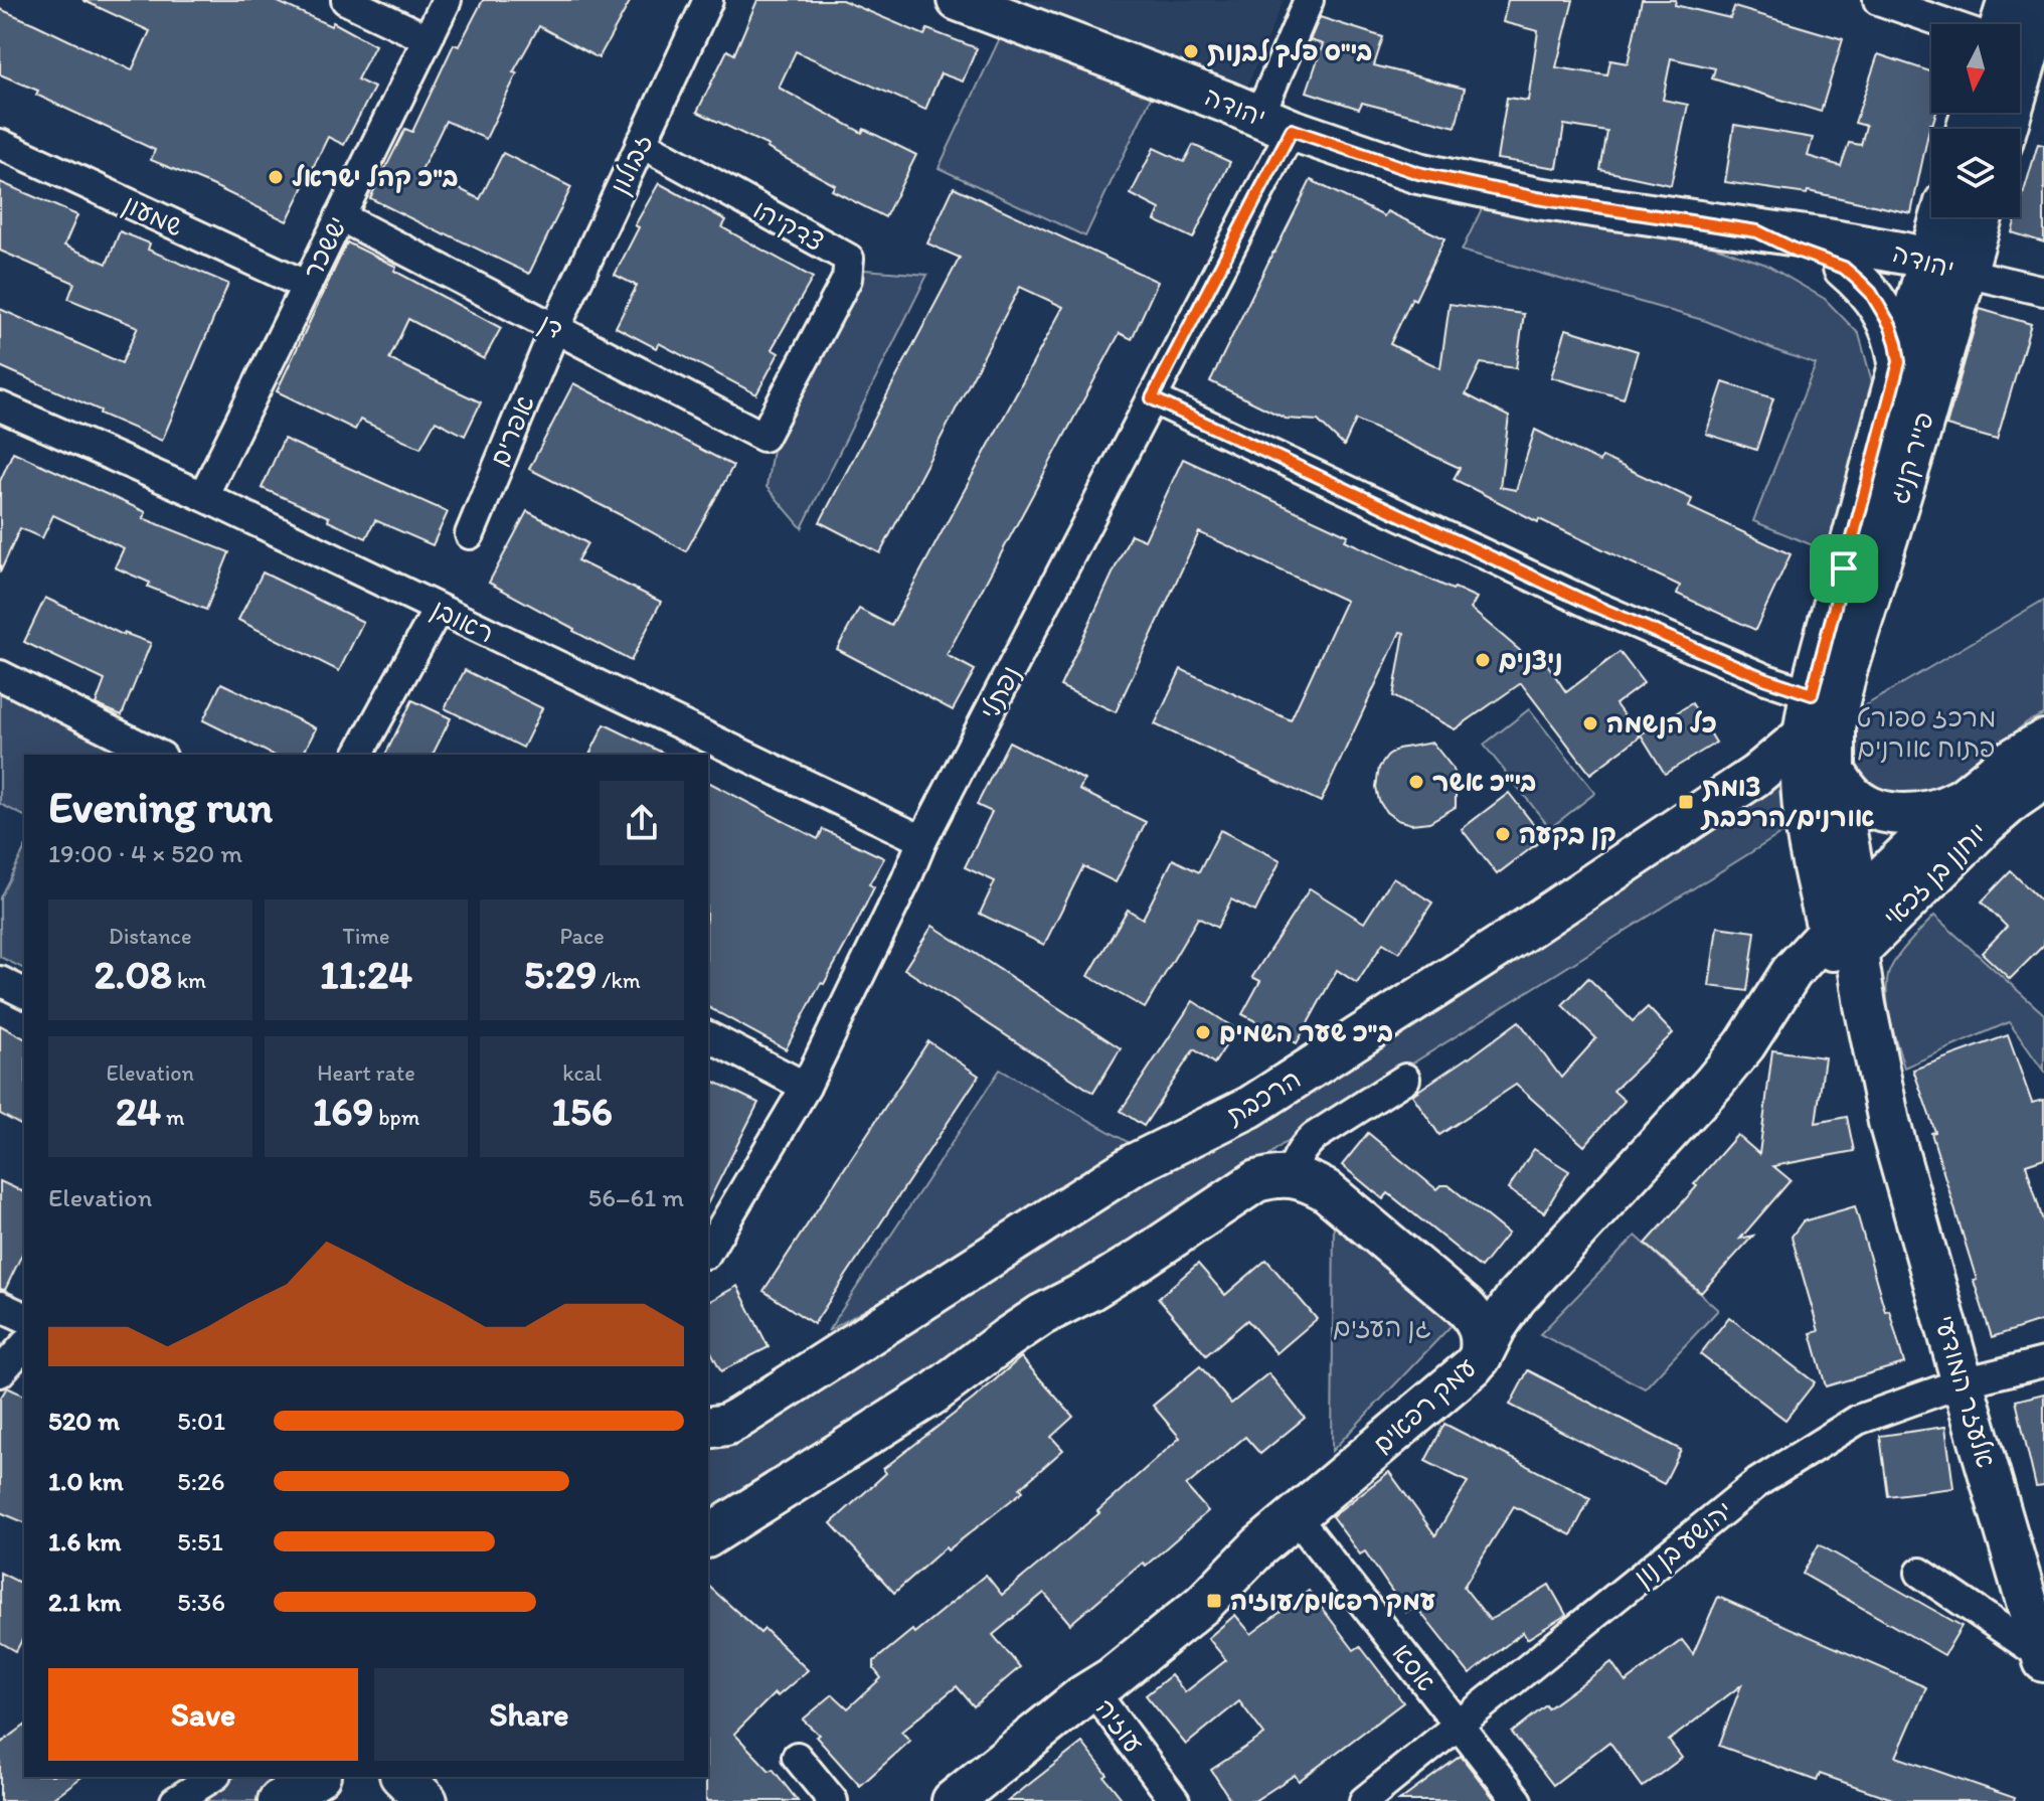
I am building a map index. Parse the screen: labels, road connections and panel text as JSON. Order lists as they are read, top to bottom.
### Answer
{
  "streets": {
    "street": [
      "יהודה",
      "זבולון",
      "שמעון",
      "צדקיהו",
      "יששכר",
      "דן",
      "אפרים",
      "פייר קניג",
      "ראובן",
      "נפתלי",
      "יוחנן בן זכאי",
      "הרכבת",
      "אלעזר המודעי",
      "עמק רפאים",
      "יהושע בן נון",
      "אסא",
      "עוזיה"
    ]
  },
  "crossings": [
    ["יהודה", "פייר קניג"],
    ["יהודה", "נפתלי"],
    ["זבולון", "צדקיהו"],
    ["זבולון", "דן"],
    ["זבולון", "אפרים"],
    ["שמעון", "יששכר"],
    ["צדקיהו", "דן"],
    ["יששכר", "דן"],
    ["יששכר", "ראובן"],
    ["דן", "אפרים"],
    ["פייר קניג", "יוחנן בן זכאי"],
    ["פייר קניג", "הרכבת"],
    ["פייר קניג", "אלעזר המודעי"],
    ["פייר קניג", "עמק רפאים"],
    ["ראובן", "נפתלי"],
    ["יוחנן בן זכאי", "אלעזר המודעי"],
    ["יוחנן בן זכאי", "עמק רפאים"],
    ["אלעזר המודעי", "עמק רפאים"],
    ["אלעזר המודעי", "יהושע בן נון"],
    ["עמק רפאים", "עוזיה"],
    ["יהושע בן נון", "אסא"]
  ],
  "parks": ["מרכז ספורט פתוח אורנים", "גן העזים"],
  "places": {
    "other": [
      "בי\"ס פלך לבנות",
      "ב\"כ קהל ישראל",
      "ניצנים",
      "כל הנשמה",
      "בי\"כ אשר",
      "קן בקעה",
      "ב\"כ שער השמים"
    ],
    "transit": ["צומת אורנים/הרכבת", "עמק רפאים/עוזיה"]
  },
  "north": "bottom",
  "page": {
    "heading": ["Evening run", "19:00 · 4 × 520 m"],
    "stats": [
      ["Distance", "2.08 km"],
      ["Time", "11:24"],
      ["Pace", "5:29 /km"],
      ["Elevation", "24 m"],
      ["Heart rate", "169 bpm"],
      ["kcal", "156"]
    ],
    "chart": ["Elevation", "56–61 m"],
    "list": [
      {
        "name": "520 m",
        "note": "5:01"
      },
      {
        "name": "1.0 km",
        "note": "5:26"
      },
      {
        "name": "1.6 km",
        "note": "5:51"
      },
      {
        "name": "2.1 km",
        "note": "5:36"
      }
    ],
    "buttons": ["Save", "Share"]
  }
}
